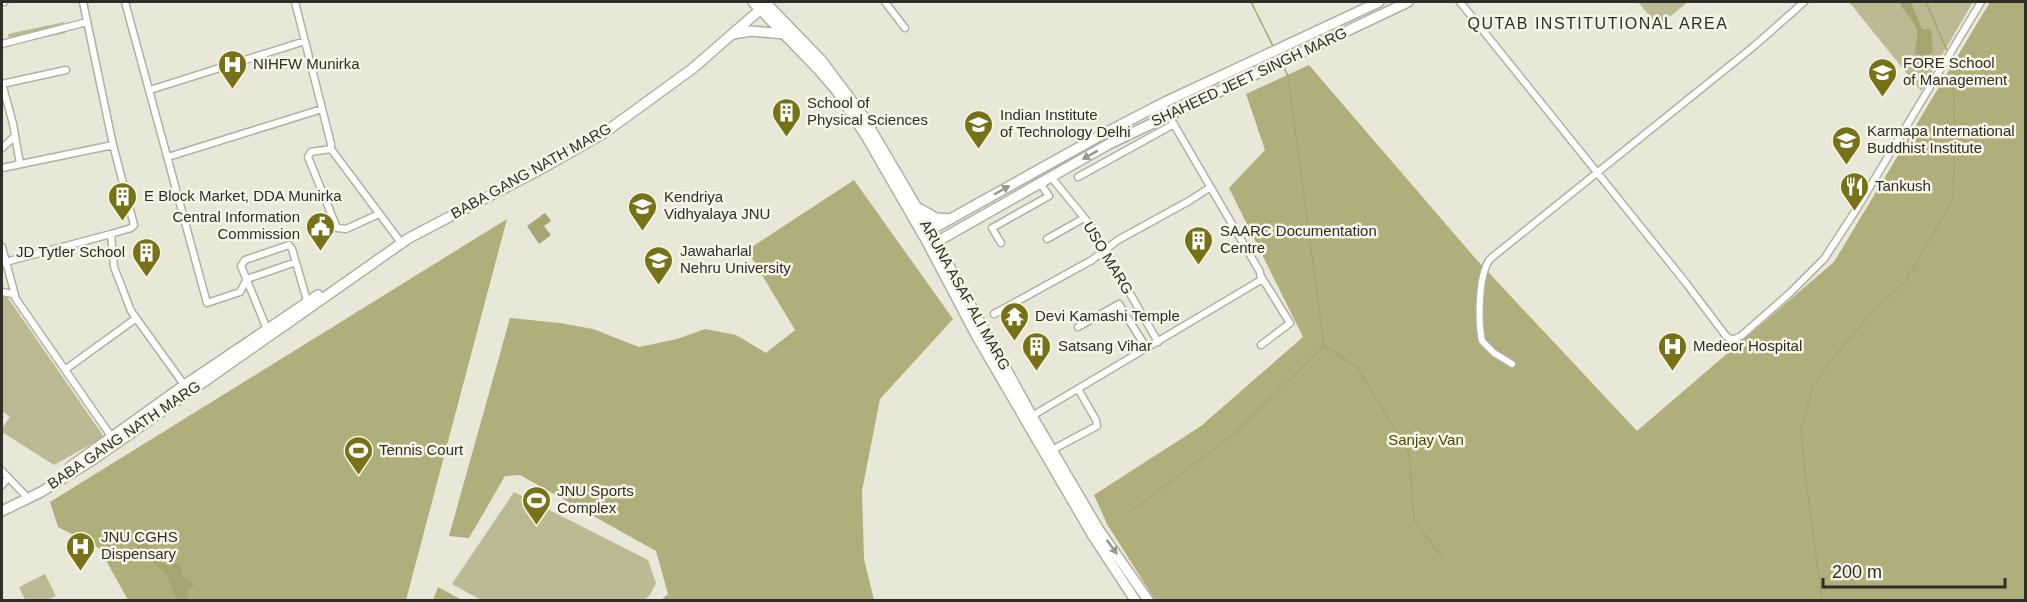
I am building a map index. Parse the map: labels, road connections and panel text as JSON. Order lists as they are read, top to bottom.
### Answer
{
  "streets": {
    "main road": ["SHAHEED JEET SINGH MARG", "BABA GANG NATH MARG", "ARUNA ASAF ALI MARG"],
    "street": ["USO MARG"]
  },
  "crossings": [
    ["SHAHEED JEET SINGH MARG", "USO MARG"],
    ["SHAHEED JEET SINGH MARG", "ARUNA ASAF ALI MARG"],
    ["BABA GANG NATH MARG", "ARUNA ASAF ALI MARG"]
  ],
  "districts": ["QUTAB INSTITUTIONAL AREA"],
  "parks": ["Sanjay Van"],
  "places": {
    "hospital": ["NIHFW Munirka", "Medeor Hospital", "JNU CGHS Dispensary"],
    "school or university": [
      "FORE School of Management",
      "Indian Institute of Technology Delhi",
      "Karmapa International Buddhist Institute",
      "Kendriya Vidhyalaya JNU",
      "Jawaharlal Nehru University"
    ],
    "building": [
      "School of Physical Sciences",
      "E Block Market, DDA Munirka",
      "SAARC Documentation Centre",
      "JD Tytler School",
      "Satsang Vihar"
    ],
    "restaurant": ["Tankush"],
    "public building": ["Central Information Commission"],
    "temple": ["Devi Kamashi Temple"],
    "sports": ["Tennis Court", "JNU Sports Complex"]
  },
  "scale_bar": "200 m"
}
